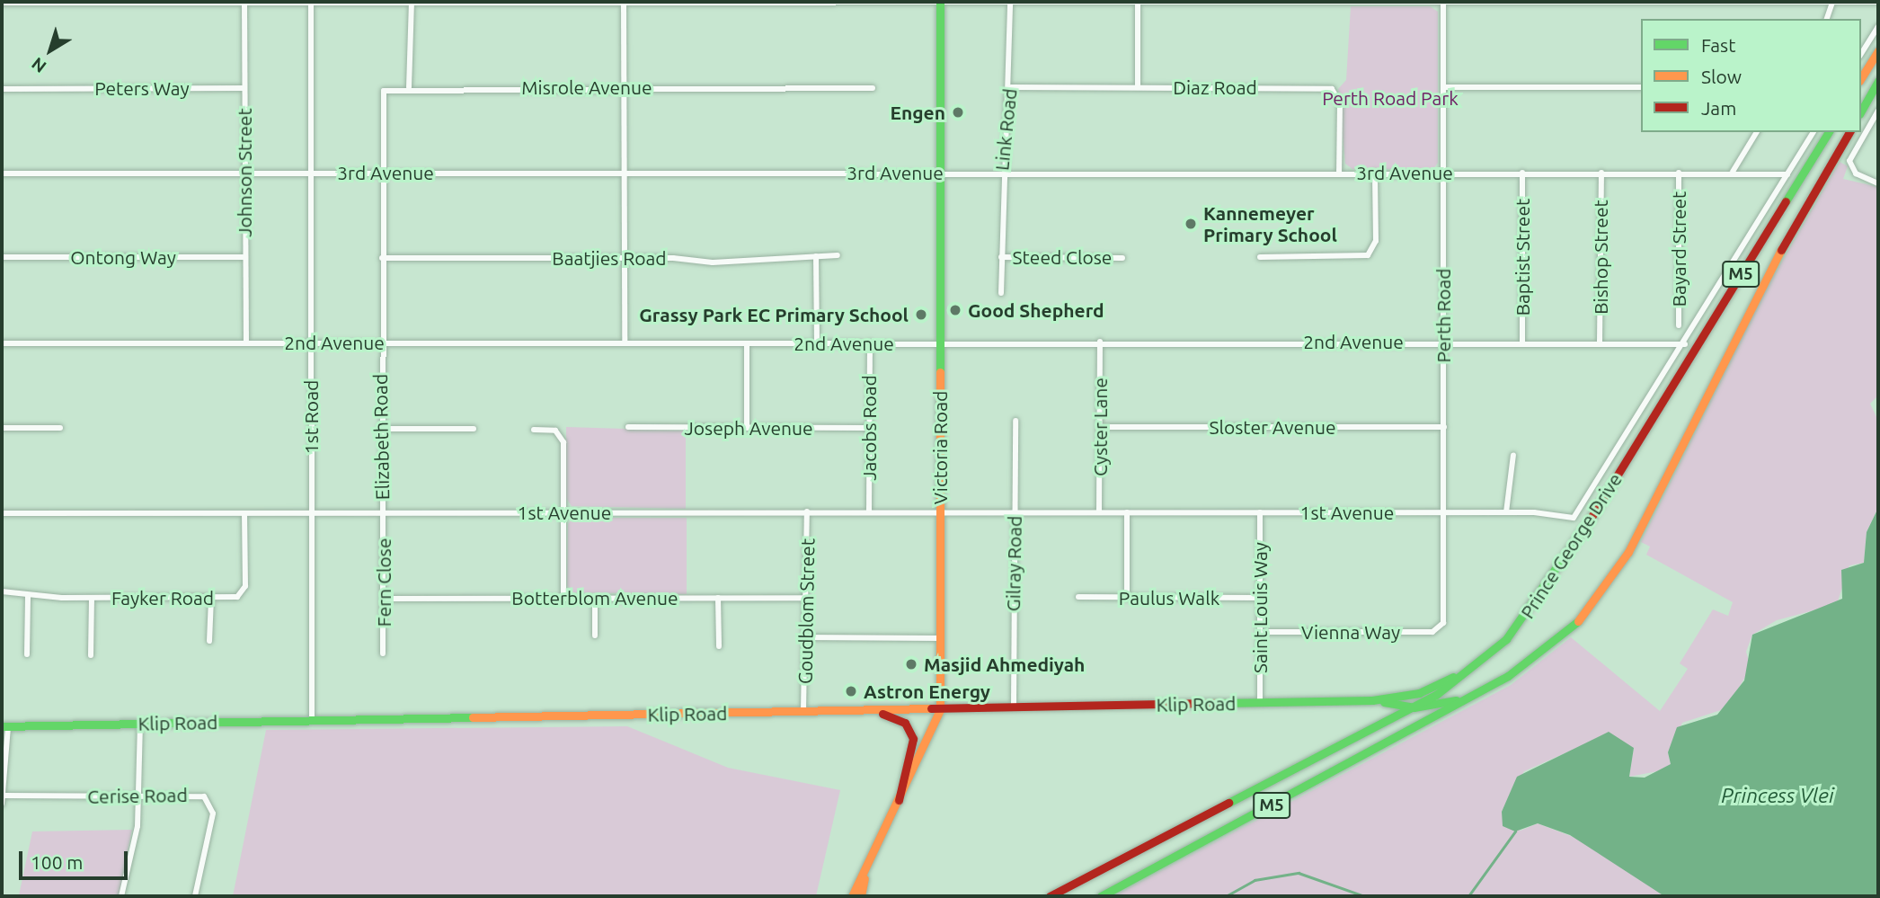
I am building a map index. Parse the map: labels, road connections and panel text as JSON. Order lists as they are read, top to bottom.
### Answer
{
  "streets": {
    "street": [
      "Misrole Avenue",
      "Diaz Road",
      "Peters Way",
      "Link Road",
      "Johnson Street",
      "3rd Avenue",
      "Bayard Street",
      "Ontong Way",
      "Steed Close",
      "Baptist Street",
      "Bishop Street",
      "Baatjies Road",
      "M5",
      "Perth Road",
      "2nd Avenue",
      "1st Road",
      "Cyster Lane",
      "Sloster Avenue",
      "Joseph Avenue",
      "Jacobs Road",
      "Elizabeth Road",
      "Victoria Road",
      "1st Avenue",
      "Prince George Drive",
      "Gilray Road",
      "Fern Close",
      "Fayker Road",
      "Botterblom Avenue",
      "Paulus Walk",
      "Saint Louis Way",
      "Goudblom Street",
      "Vienna Way",
      "Klip Road",
      "Cerise Road"
    ]
  },
  "crossings": [
    ["Misrole Avenue", "3rd Avenue"],
    ["Misrole Avenue", "Elizabeth Road"],
    ["Diaz Road", "Link Road"],
    ["Diaz Road", "3rd Avenue"],
    ["Peters Way", "Johnson Street"],
    ["Link Road", "3rd Avenue"],
    ["Link Road", "Steed Close"],
    ["Johnson Street", "3rd Avenue"],
    ["Johnson Street", "Ontong Way"],
    ["Johnson Street", "2nd Avenue"],
    ["3rd Avenue", "Bayard Street"],
    ["3rd Avenue", "Baptist Street"],
    ["3rd Avenue", "Bishop Street"],
    ["3rd Avenue", "Perth Road"],
    ["3rd Avenue", "1st Road"],
    ["3rd Avenue", "Elizabeth Road"],
    ["3rd Avenue", "Victoria Road"],
    ["Baptist Street", "2nd Avenue"],
    ["Bishop Street", "2nd Avenue"],
    ["Baatjies Road", "Elizabeth Road"],
    ["Perth Road", "2nd Avenue"],
    ["Perth Road", "Sloster Avenue"],
    ["Perth Road", "1st Avenue"],
    ["Perth Road", "Vienna Way"],
    ["2nd Avenue", "1st Road"],
    ["2nd Avenue", "Cyster Lane"],
    ["2nd Avenue", "Jacobs Road"],
    ["2nd Avenue", "Elizabeth Road"],
    ["2nd Avenue", "Victoria Road"],
    ["2nd Avenue", "1st Avenue"],
    ["1st Road", "1st Avenue"],
    ["1st Road", "Klip Road"],
    ["Cyster Lane", "Sloster Avenue"],
    ["Cyster Lane", "1st Avenue"],
    ["Joseph Avenue", "Jacobs Road"],
    ["Jacobs Road", "1st Avenue"],
    ["Elizabeth Road", "1st Avenue"],
    ["Elizabeth Road", "Fern Close"],
    ["Victoria Road", "1st Avenue"],
    ["Victoria Road", "Klip Road"],
    ["1st Avenue", "Gilray Road"],
    ["1st Avenue", "Fern Close"],
    ["1st Avenue", "Fayker Road"],
    ["1st Avenue", "Saint Louis Way"],
    ["1st Avenue", "Goudblom Street"],
    ["Prince George Drive", "Klip Road"],
    ["Gilray Road", "Klip Road"],
    ["Fern Close", "Botterblom Avenue"],
    ["Botterblom Avenue", "Goudblom Street"],
    ["Paulus Walk", "Saint Louis Way"],
    ["Saint Louis Way", "Vienna Way"],
    ["Saint Louis Way", "Klip Road"],
    ["Goudblom Street", "Klip Road"]
  ],
  "water": ["Princess Vlei"],
  "parks": ["Perth Road Park"],
  "places": [
    "Engen",
    "Kannemeyer Primary School",
    "Good Shepherd",
    "Grassy Park EC Primary School",
    "Masjid Ahmediyah",
    "Astron Energy"
  ],
  "legend": ["Fast", "Slow", "Jam"],
  "scale_bar": "100 m",
  "north": "bottom left"
}
